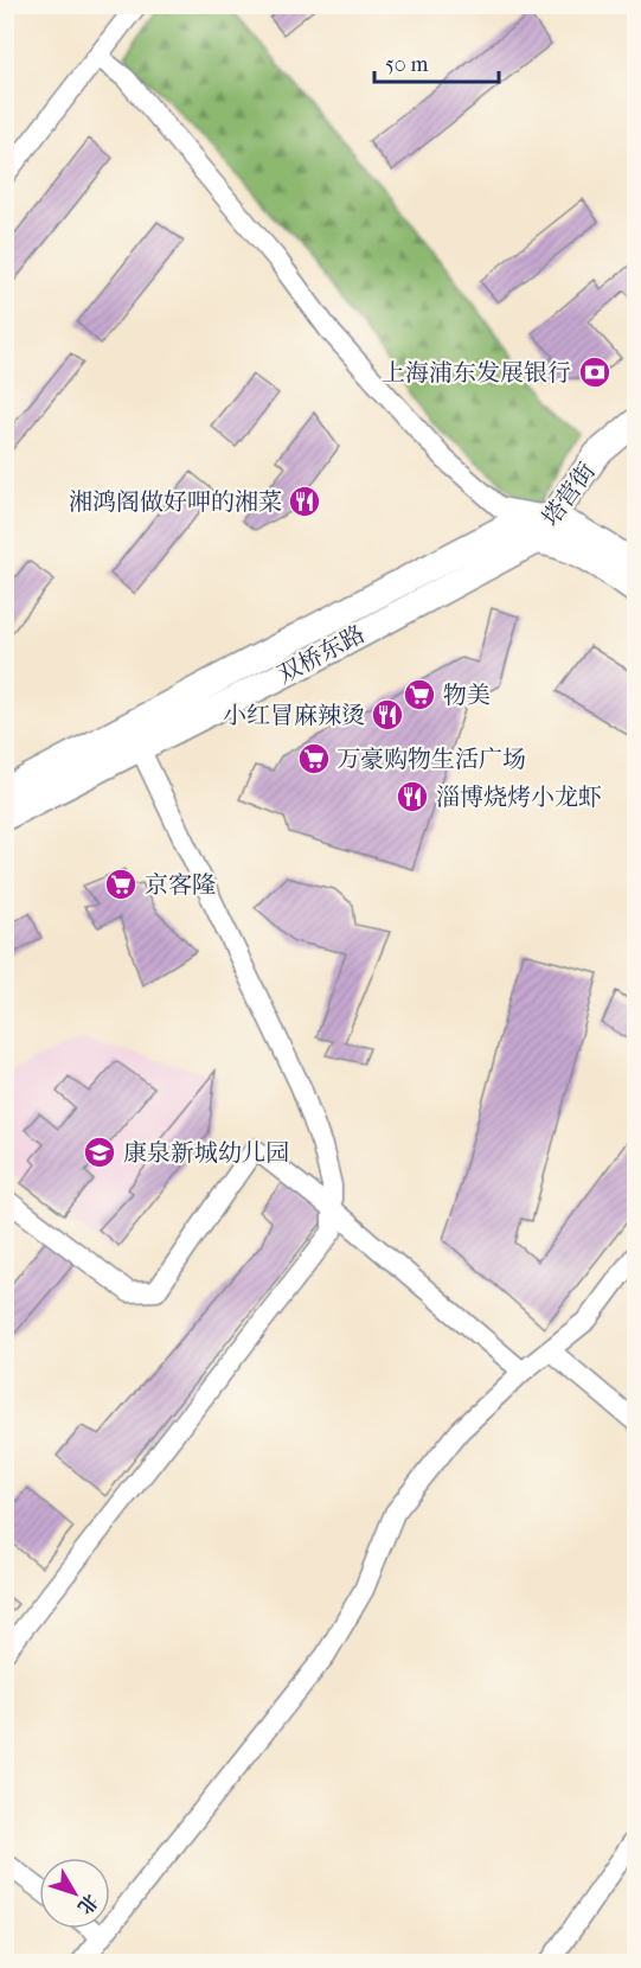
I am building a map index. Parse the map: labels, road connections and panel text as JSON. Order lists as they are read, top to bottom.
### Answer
{
  "streets": {
    "street": ["塔营街", "双桥东路"]
  },
  "crossings": [
    ["塔营街", "双桥东路"]
  ],
  "places": {
    "bank": ["上海浦东发展银行"],
    "restaurant": ["湘鸿阁做好呷的湘菜", "小红冒麻辣烫", "淄博烧烤小龙虾"],
    "supermarket": ["物美", "万豪购物生活广场", "京客隆"],
    "school or university": ["康泉新城幼儿园"]
  },
  "scale_bar": "50 m",
  "north": "bottom right"
}
